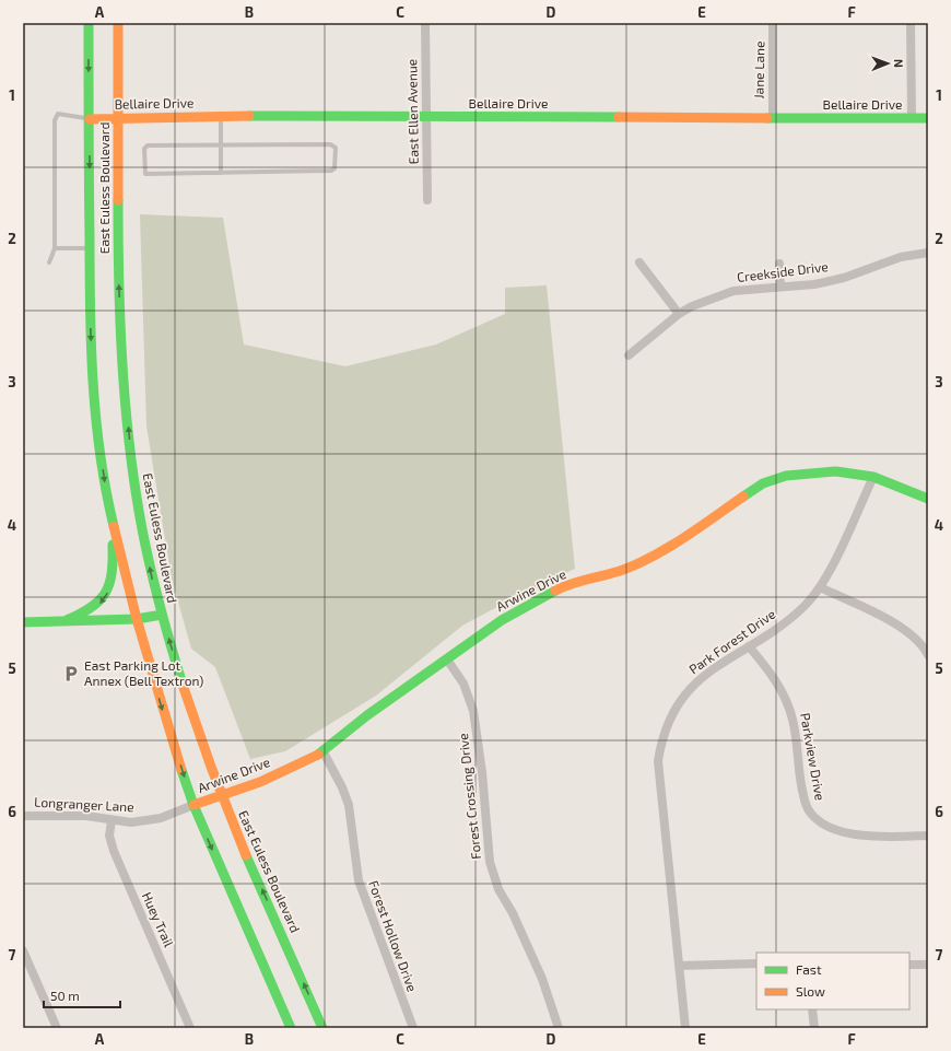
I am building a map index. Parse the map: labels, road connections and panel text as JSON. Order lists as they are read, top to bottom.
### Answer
{
  "streets": {
    "main road": ["Bellaire Drive", "East Euless Boulevard", "Arwine Drive"],
    "street": [
      "Jane Lane",
      "East Ellen Avenue",
      "Creekside Drive",
      "Park Forest Drive",
      "Parkview Drive",
      "Forest Crossing Drive",
      "Longranger Lane",
      "Huey Trail",
      "Forest Hollow Drive"
    ]
  },
  "crossings": [
    ["Jane Lane", "Bellaire Drive"],
    ["Bellaire Drive", "East Ellen Avenue"],
    ["Bellaire Drive", "East Euless Boulevard"],
    ["East Euless Boulevard", "Arwine Drive"],
    ["East Euless Boulevard", "Longranger Lane"],
    ["Arwine Drive", "Park Forest Drive"],
    ["Arwine Drive", "Forest Crossing Drive"],
    ["Arwine Drive", "Longranger Lane"],
    ["Arwine Drive", "Forest Hollow Drive"],
    ["Park Forest Drive", "Parkview Drive"],
    ["Longranger Lane", "Huey Trail"]
  ],
  "places": {
    "parking": ["East Parking Lot Annex (Bell Textron)"]
  },
  "legend": ["Fast", "Slow"],
  "scale_bar": "50 m",
  "north": "right",
  "grid": {
    "columns": [
      "A",
      "B",
      "C",
      "D",
      "E",
      "F"
    ],
    "rows": [
      "1",
      "2",
      "3",
      "4",
      "5",
      "6",
      "7"
    ]
  }
}
